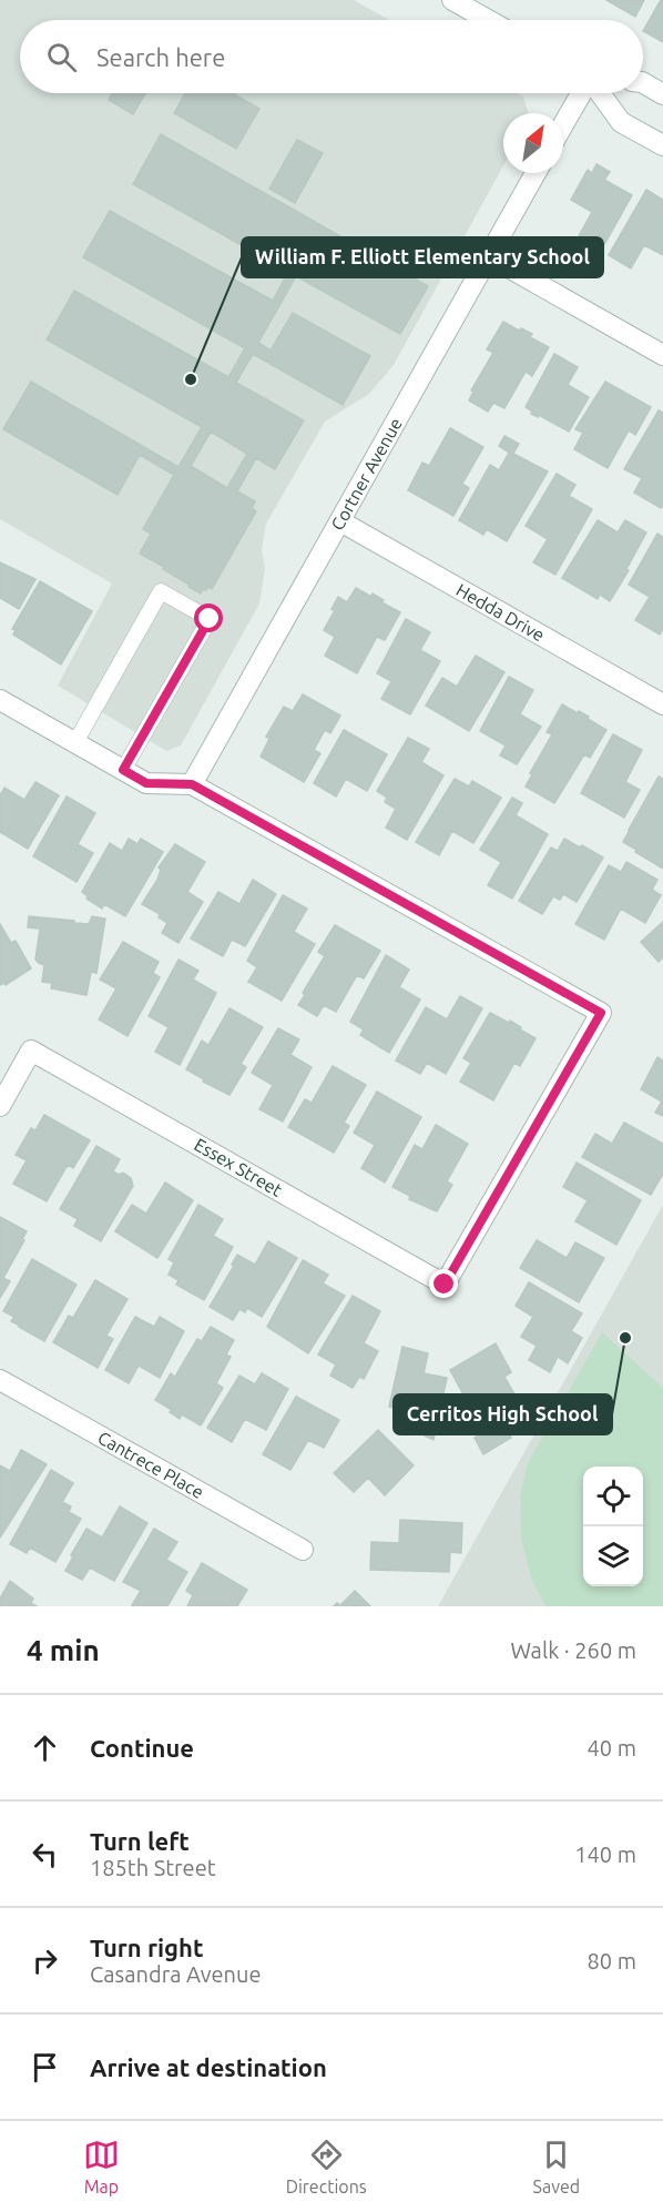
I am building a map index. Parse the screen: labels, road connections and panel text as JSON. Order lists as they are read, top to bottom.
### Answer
{
  "streets": {
    "street": [
      "Cortner Avenue",
      "Hedda Drive",
      "Essex Street",
      "Cantrece Place"
    ]
  },
  "crossings": [
    ["Cortner Avenue", "Hedda Drive"],
    ["Cortner Avenue", "Essex Street"]
  ],
  "places": ["William F. Elliott Elementary School", "Cerritos High School"],
  "north": "top right",
  "page": {
    "search": "Search here",
    "heading": ["4 min", "Walk · 260 m"],
    "list": [
      ["Continue", "40 m"],
      ["Turn left", "185th Street", "140 m"],
      ["Turn right", "Casandra Avenue", "80 m"],
      "Arrive at destination"
    ],
    "nav": ["Map", "Directions", "Saved"]
  }
}
